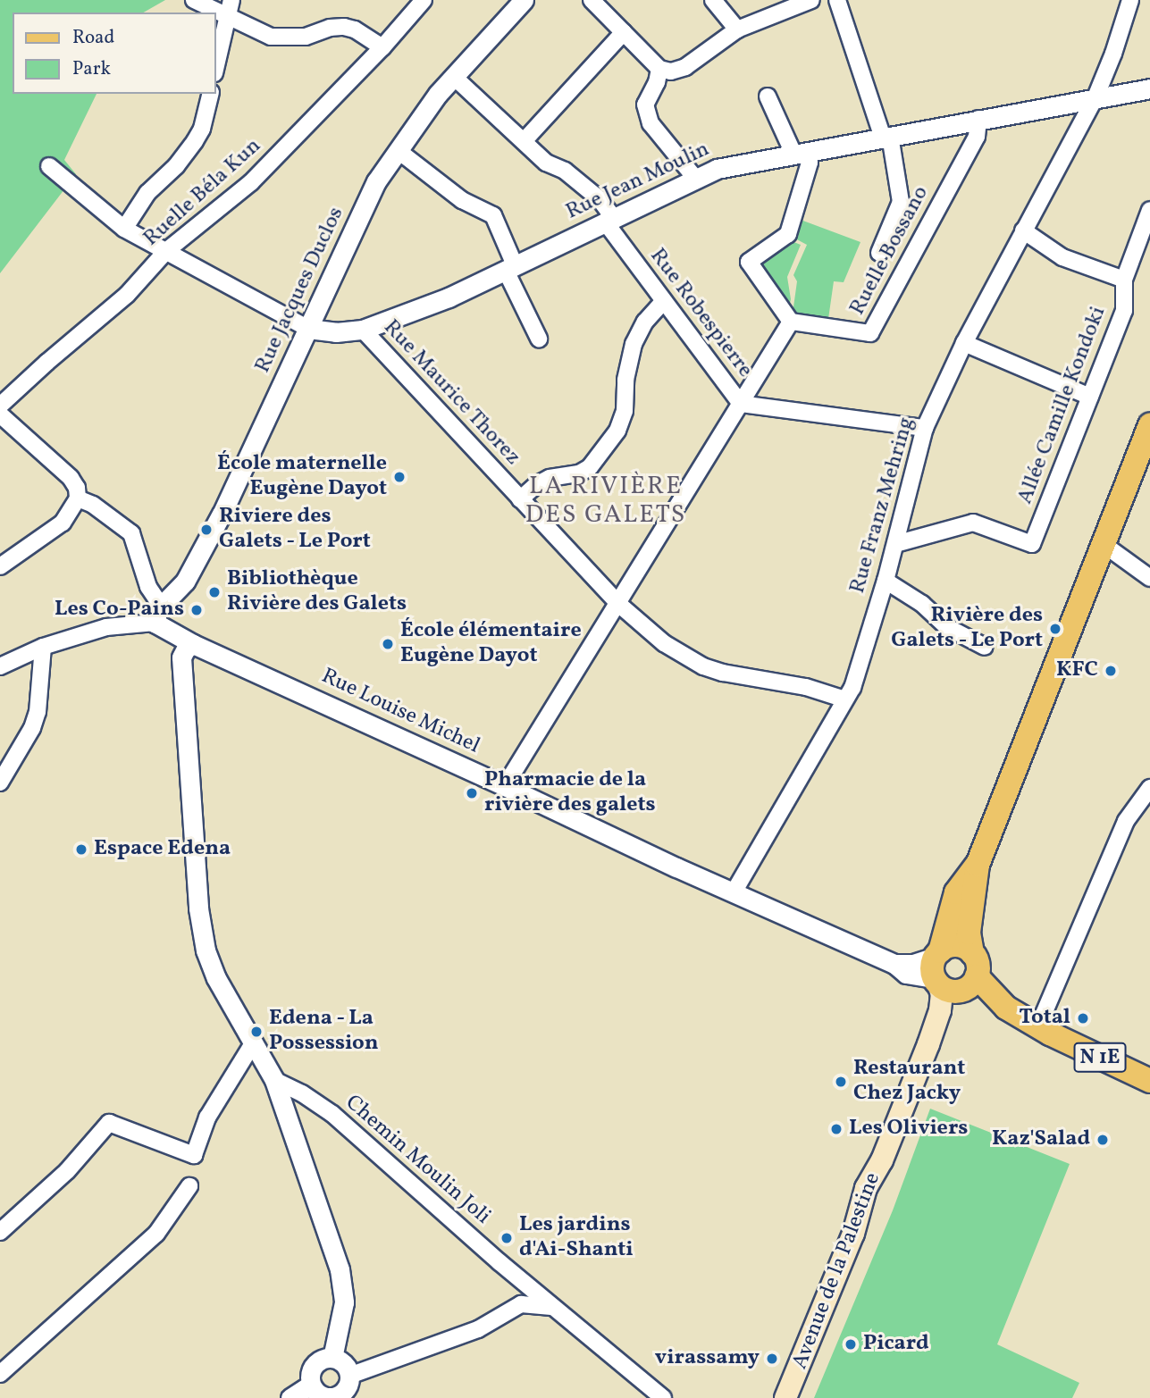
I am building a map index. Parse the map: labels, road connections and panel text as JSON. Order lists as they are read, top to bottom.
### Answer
{
  "streets": {
    "main road": ["N 1E", "Avenue de la Palestine"],
    "street": [
      "Rue Jean Moulin",
      "Ruelle Béla Kun",
      "Ruelle Bossano",
      "Rue Jacques Duclos",
      "Rue Robespierre",
      "Rue Maurice Thorez",
      "Allée Camille Kondoki",
      "Rue Franz Mehring",
      "Rue Louise Michel",
      "Chemin Moulin Joli"
    ]
  },
  "crossings": [
    ["Rue Jean Moulin", "Ruelle Bossano"],
    ["Rue Jean Moulin", "Rue Jacques Duclos"],
    ["Rue Jean Moulin", "Rue Robespierre"],
    ["Rue Jean Moulin", "Rue Maurice Thorez"],
    ["Rue Jean Moulin", "Rue Franz Mehring"],
    ["Rue Jacques Duclos", "Rue Robespierre"],
    ["Rue Jacques Duclos", "Rue Louise Michel"],
    ["Rue Robespierre", "Rue Franz Mehring"],
    ["Rue Maurice Thorez", "Rue Franz Mehring"],
    ["Allée Camille Kondoki", "Rue Franz Mehring"],
    ["Rue Franz Mehring", "Rue Louise Michel"],
    ["Rue Louise Michel", "N 1E"],
    ["Rue Louise Michel", "Avenue de la Palestine"],
    ["N 1E", "Avenue de la Palestine"]
  ],
  "districts": ["LA RIVIÈRE DES GALETS"],
  "places": [
    "École maternelle Eugène Dayot",
    "Riviere des Galets - Le Port",
    "Bibliothèque Rivière des Galets",
    "Les Co-Pains",
    "Rivière des Galets - Le Port",
    "École élémentaire Eugène Dayot",
    "KFC",
    "Pharmacie de la rivière des galets",
    "Espace Edena",
    "Total",
    "Edena - La Possession",
    "Restaurant Chez Jacky",
    "Les Oliviers",
    "Kaz'Salad",
    "Les jardins d'Ai-Shanti",
    "Picard",
    "virassamy"
  ],
  "legend": ["Road", "Park"]
}
